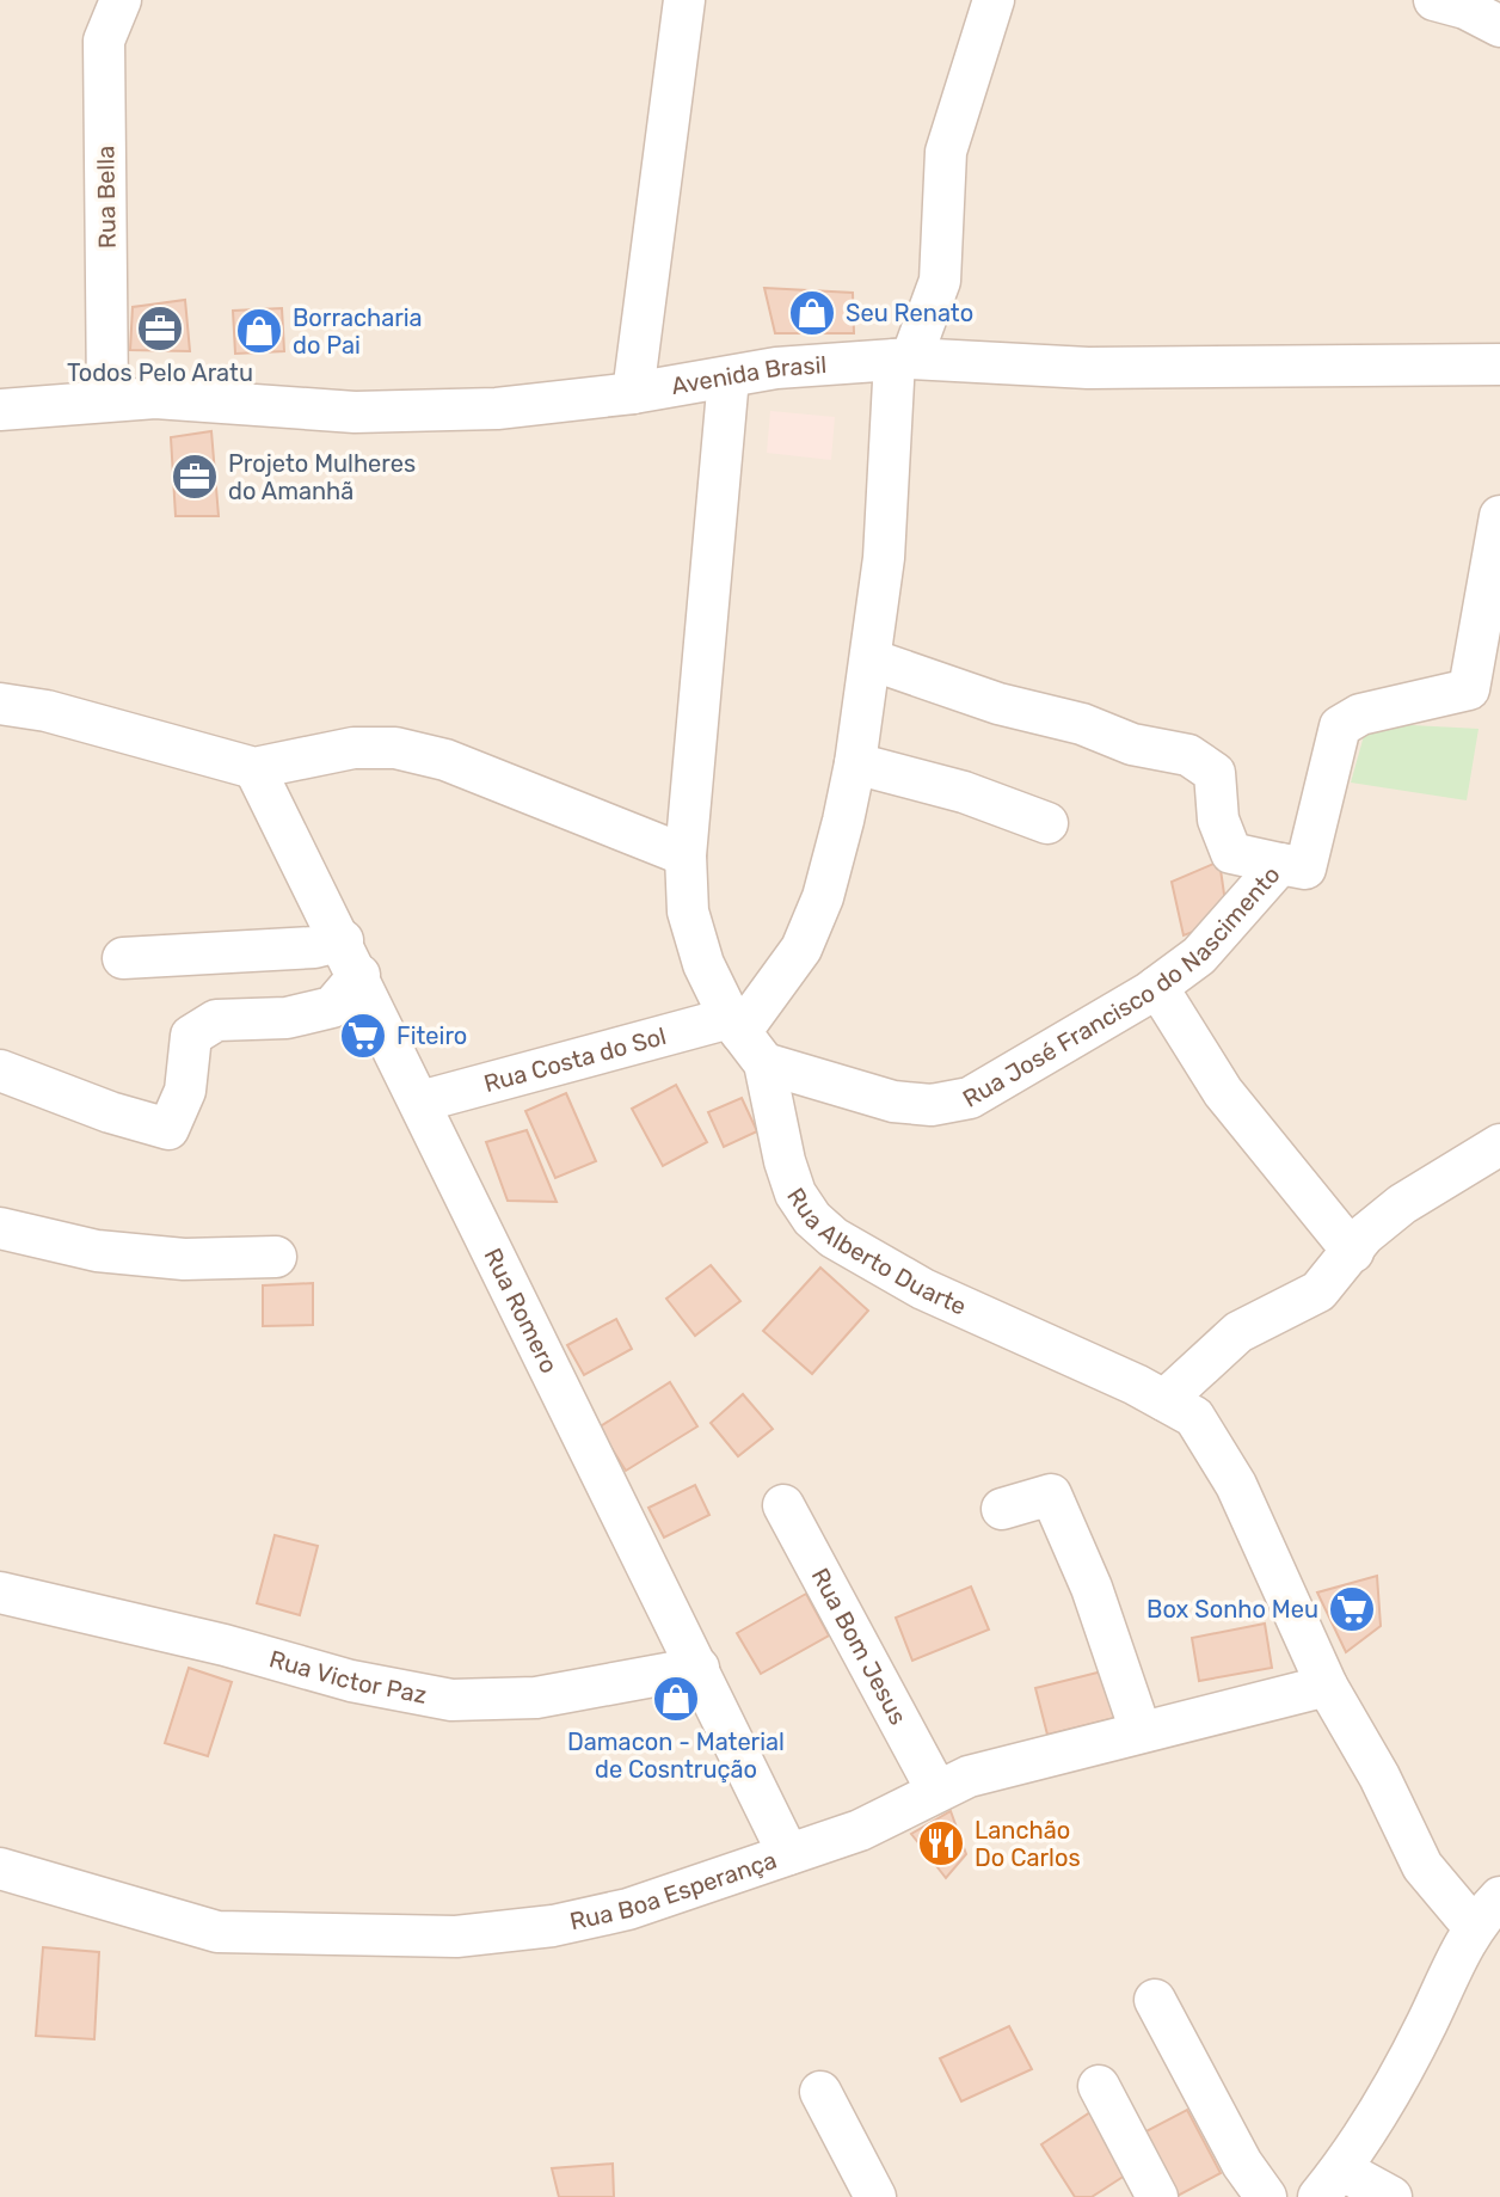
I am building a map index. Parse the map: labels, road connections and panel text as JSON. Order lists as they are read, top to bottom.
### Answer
{
  "streets": {
    "street": [
      "Rua Bella",
      "Avenida Brasil",
      "Rua José Francisco do Nascimento",
      "Rua Costa do Sol",
      "Rua Alberto Duarte",
      "Rua Romero",
      "Rua Bom Jesus",
      "Rua Victor Paz",
      "Rua Boa Esperança"
    ]
  },
  "crossings": [
    ["Rua Bella", "Avenida Brasil"],
    ["Avenida Brasil", "Rua Alberto Duarte"],
    ["Rua José Francisco do Nascimento", "Rua Costa do Sol"],
    ["Rua José Francisco do Nascimento", "Rua Alberto Duarte"],
    ["Rua Costa do Sol", "Rua Alberto Duarte"],
    ["Rua Costa do Sol", "Rua Romero"],
    ["Rua Alberto Duarte", "Rua Boa Esperança"],
    ["Rua Romero", "Rua Victor Paz"],
    ["Rua Romero", "Rua Boa Esperança"],
    ["Rua Bom Jesus", "Rua Boa Esperança"]
  ],
  "places": {
    "shop": ["Seu Renato", "Borracharia do Pai", "Damacon - Material de Cosntrução"],
    "office": ["Todos Pelo Aratu", "Projeto Mulheres do Amanhã"],
    "supermarket": ["Fiteiro", "Box Sonho Meu"],
    "restaurant": ["Lanchão Do Carlos"]
  }
}
